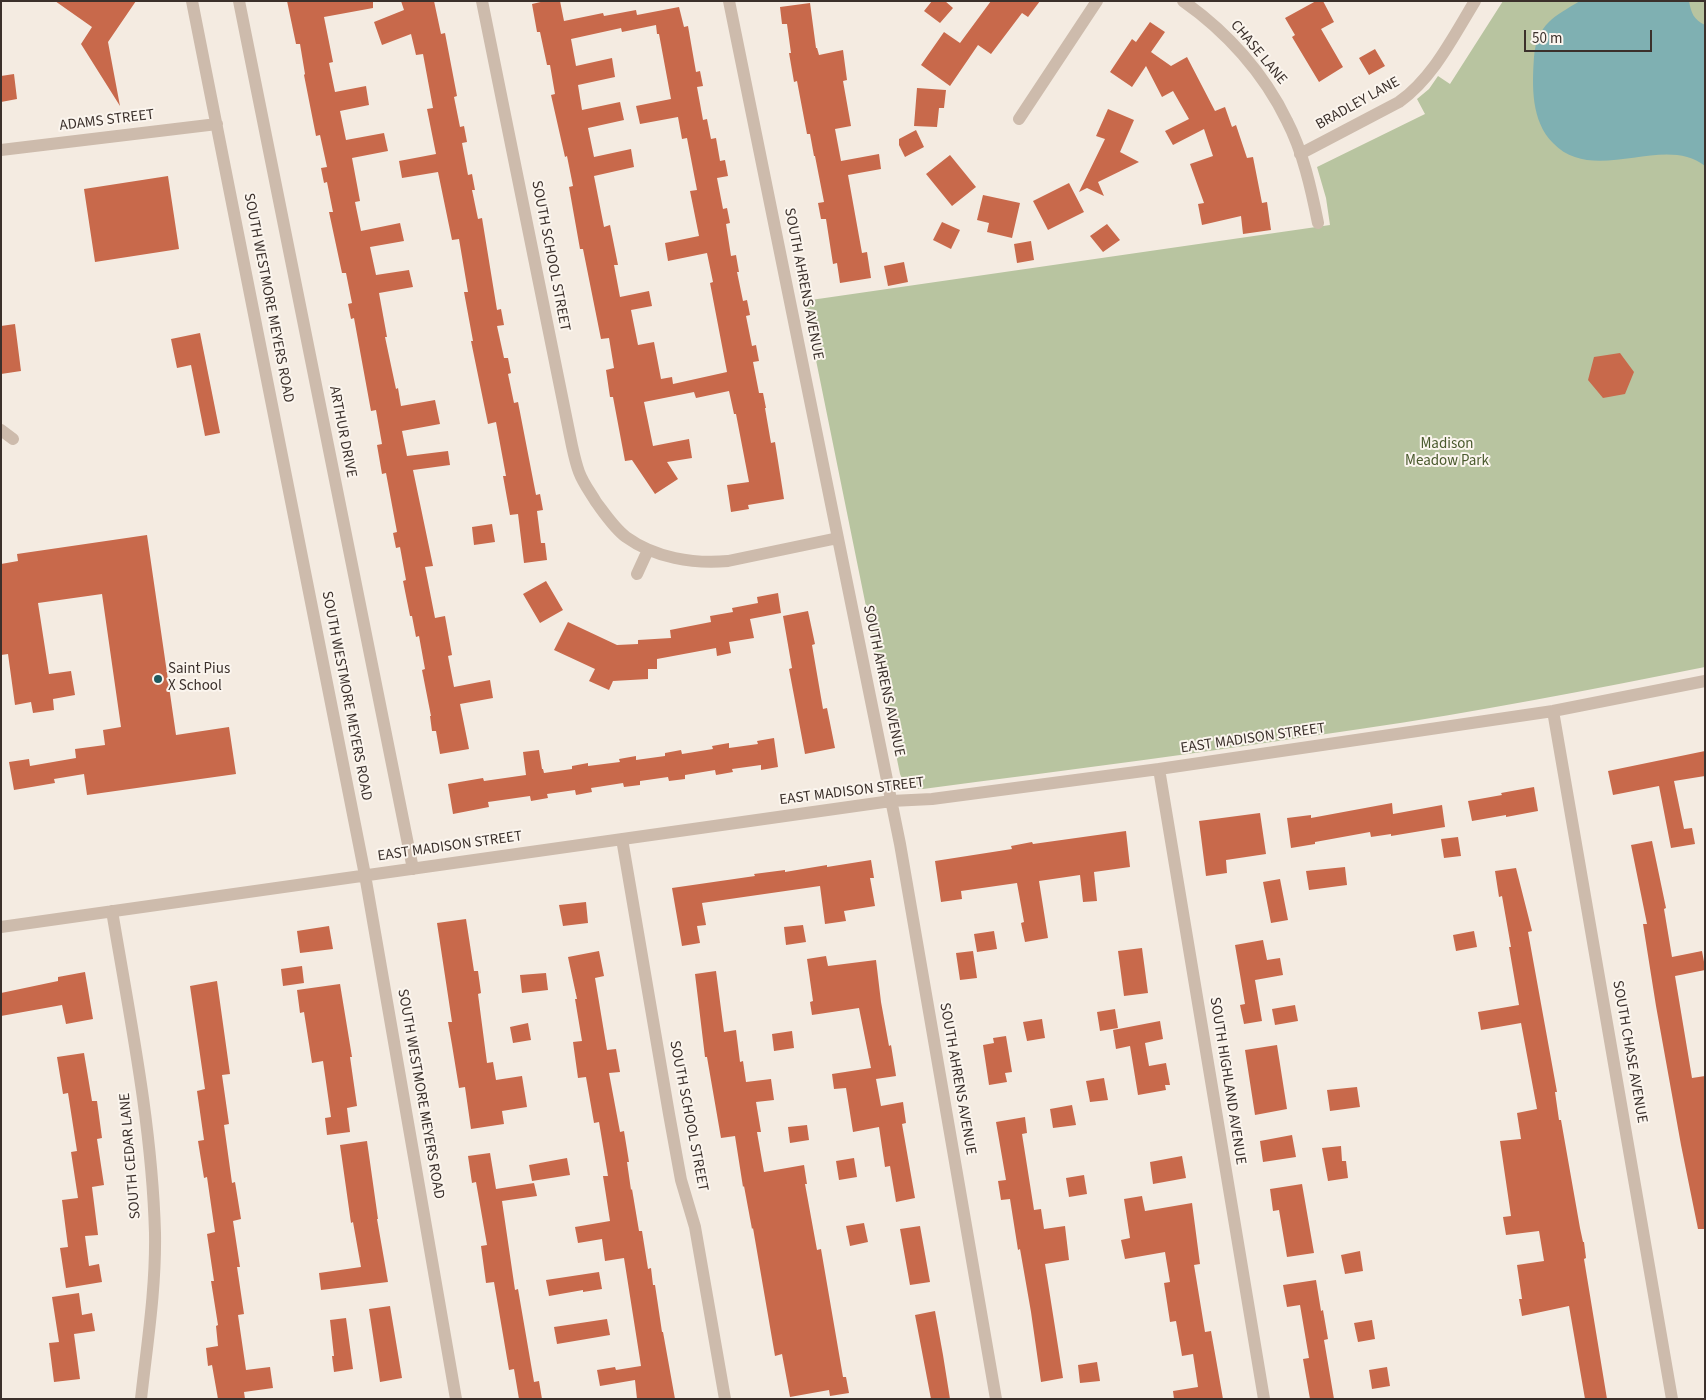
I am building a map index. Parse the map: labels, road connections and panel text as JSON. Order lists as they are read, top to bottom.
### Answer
{
  "streets": {
    "street": [
      "CHASE LANE",
      "BRADLEY LANE",
      "ADAMS STREET",
      "SOUTH SCHOOL STREET",
      "SOUTH AHRENS AVENUE",
      "SOUTH WESTMORE MEYERS ROAD",
      "ARTHUR DRIVE",
      "EAST MADISON STREET",
      "SOUTH CHASE AVENUE",
      "SOUTH HIGHLAND AVENUE",
      "SOUTH CEDAR LANE"
    ]
  },
  "crossings": [
    ["CHASE LANE", "BRADLEY LANE"],
    ["ADAMS STREET", "SOUTH WESTMORE MEYERS ROAD"],
    ["SOUTH SCHOOL STREET", "SOUTH AHRENS AVENUE"],
    ["SOUTH SCHOOL STREET", "EAST MADISON STREET"],
    ["SOUTH AHRENS AVENUE", "EAST MADISON STREET"],
    ["SOUTH WESTMORE MEYERS ROAD", "EAST MADISON STREET"],
    ["ARTHUR DRIVE", "EAST MADISON STREET"],
    ["EAST MADISON STREET", "SOUTH CHASE AVENUE"],
    ["EAST MADISON STREET", "SOUTH HIGHLAND AVENUE"],
    ["EAST MADISON STREET", "SOUTH CEDAR LANE"]
  ],
  "parks": ["Madison Meadow Park"],
  "places": ["Saint Pius X School"],
  "scale_bar": "50 m"
}
